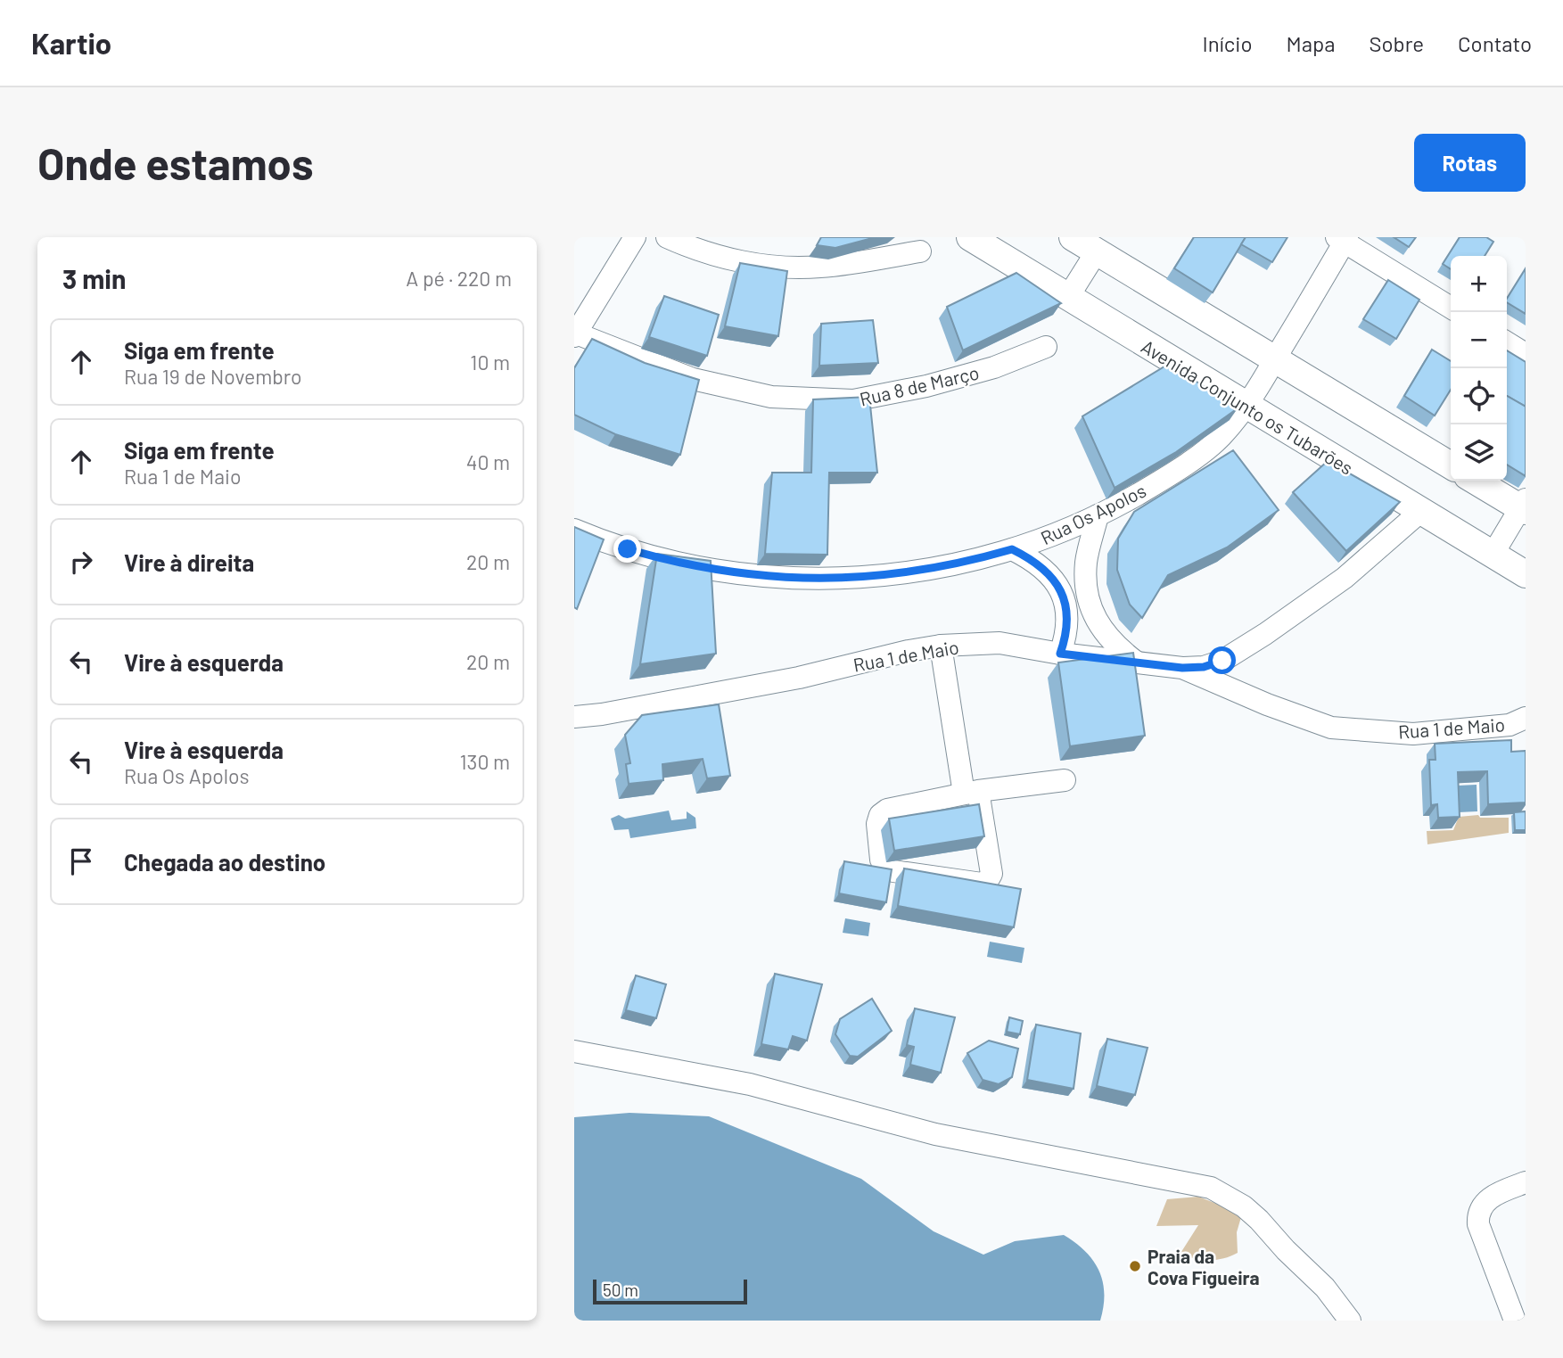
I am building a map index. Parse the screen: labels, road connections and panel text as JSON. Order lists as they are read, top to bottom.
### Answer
{
  "streets": {
    "street": [
      "Rua 8 de Março",
      "Avenida Conjunto os Tubarões",
      "Rua Os Apolos",
      "Rua 1 de Maio"
    ]
  },
  "crossings": [
    ["Avenida Conjunto os Tubarões", "Rua Os Apolos"]
  ],
  "places": ["Praia da Cova Figueira"],
  "scale_bar": "50 m",
  "page": {
    "header": "Kartio",
    "nav": [
      "Início",
      "Mapa",
      "Sobre",
      "Contato"
    ],
    "buttons": "Rotas",
    "title": "Onde estamos",
    "heading": ["3 min", "A pé · 220 m"],
    "map_buttons": ["+", "−"],
    "list": [
      ["Siga em frente", "Rua 19 de Novembro", "10 m"],
      ["Siga em frente", "Rua 1 de Maio", "40 m"],
      ["Vire à direita", "20 m"],
      ["Vire à esquerda", "20 m"],
      ["Vire à esquerda", "Rua Os Apolos", "130 m"],
      "Chegada ao destino"
    ],
    "scale": "50 m"
  }
}
